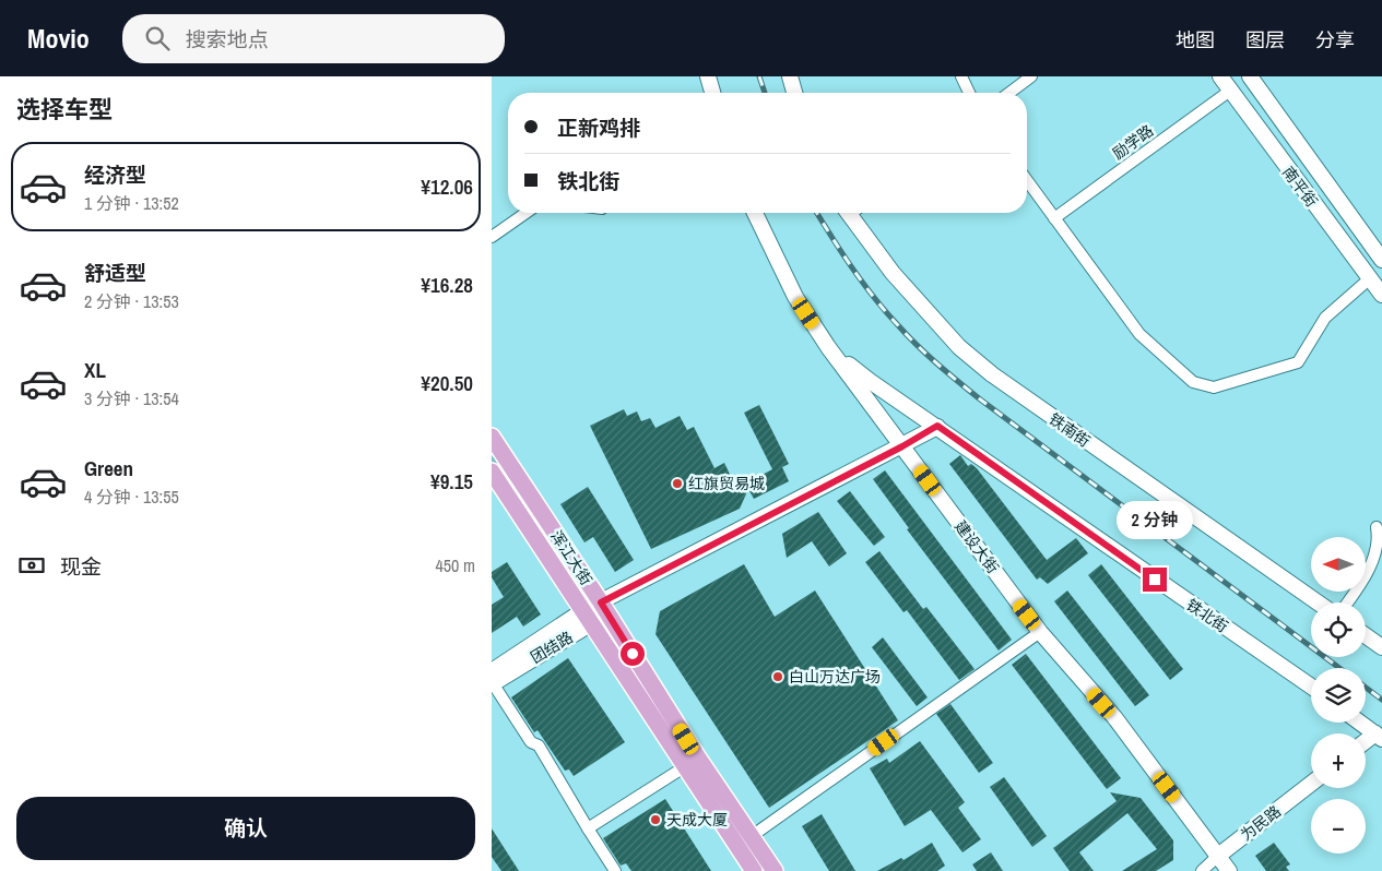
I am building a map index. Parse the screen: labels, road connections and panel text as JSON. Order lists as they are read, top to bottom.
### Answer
{
  "streets": {
    "main road": ["浑江大街"],
    "street": [
      "励学路",
      "南平街",
      "铁南街",
      "建设大街",
      "铁北街",
      "团结路",
      "为民路"
    ]
  },
  "crossings": [
    ["励学路", "南平街"],
    ["建设大街", "铁北街"],
    ["建设大街", "团结路"],
    ["建设大街", "为民路"],
    ["浑江大街", "团结路"],
    ["铁北街", "团结路"]
  ],
  "places": ["红旗贸易城", "白山万达广场", "天成大厦"],
  "north": "left",
  "page": {
    "header": "Movio",
    "search": "搜索地点",
    "nav": ["地图", "图层", "分享"],
    "heading": "选择车型",
    "banner": ["正新鸡排", "铁北街"],
    "list": [
      {
        "name": "经济型",
        "note": "1 分钟 · 13:52",
        "value": "¥12.06"
      },
      {
        "name": "舒适型",
        "note": "2 分钟 · 13:53",
        "value": "¥16.28"
      },
      {
        "name": "XL",
        "note": "3 分钟 · 13:54",
        "value": "¥20.50"
      },
      {
        "name": "Green",
        "note": "4 分钟 · 13:55",
        "value": "¥9.15"
      }
    ],
    "bubble": "2 分钟",
    "pay": ["现金", "450 m"],
    "map_buttons": ["+", "−"],
    "buttons": "确认"
  }
}
